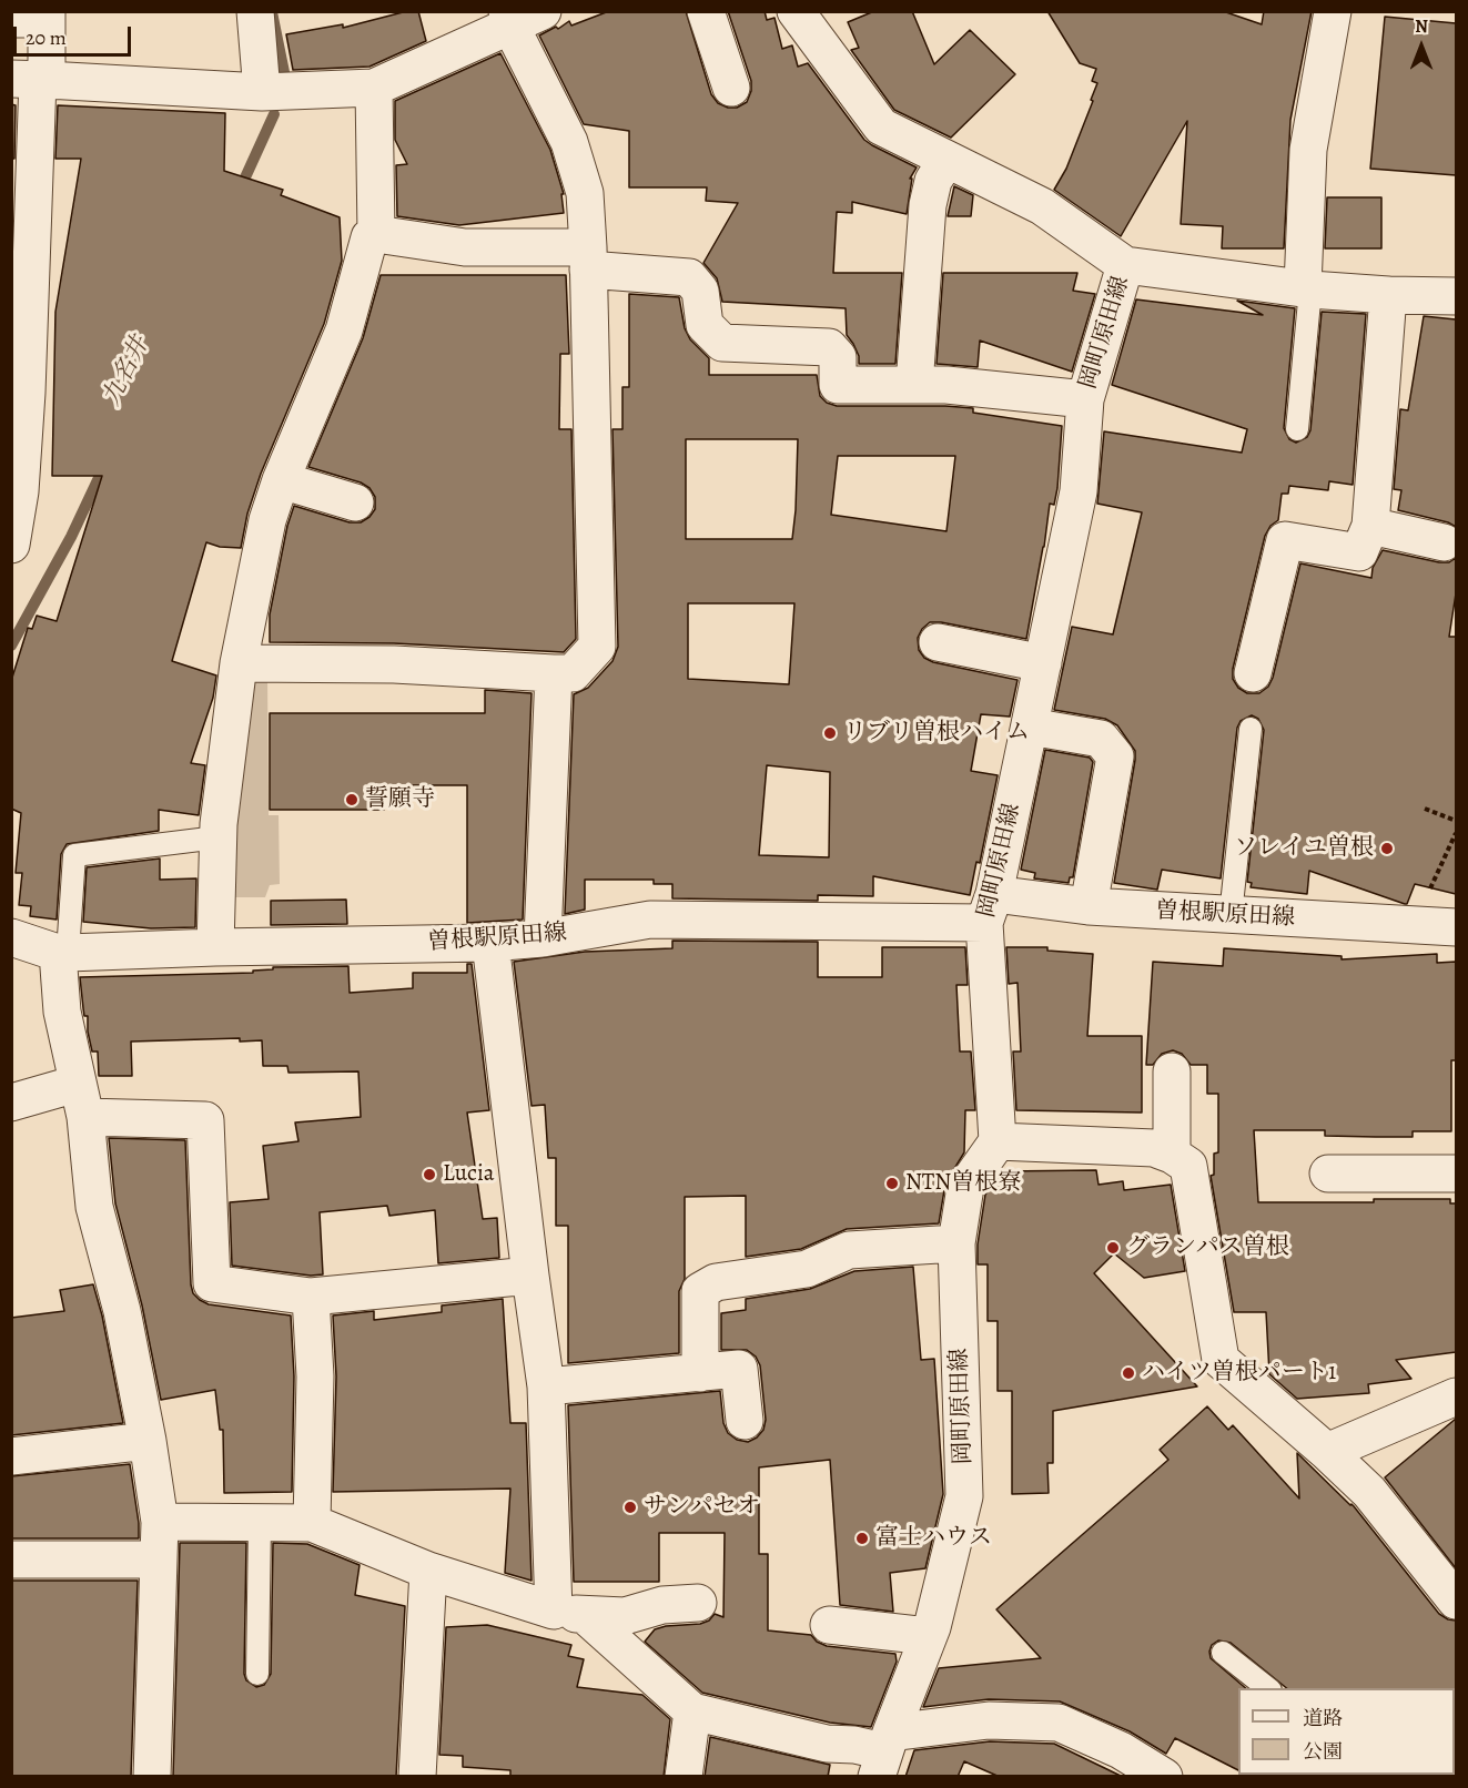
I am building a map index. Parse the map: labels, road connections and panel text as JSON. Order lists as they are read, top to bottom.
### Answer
{
  "streets": {
    "street": ["岡町原田線", "曽根駅原田線"]
  },
  "crossings": [
    ["岡町原田線", "曽根駅原田線"]
  ],
  "water": ["九名井"],
  "places": [
    "リブリ曽根ハイム",
    "誓願寺",
    "ソレイユ曽根",
    "Lucia",
    "NTN曽根寮",
    "グランパス曽根",
    "ハイツ曽根パート1",
    "サンパセオ",
    "富士ハウス"
  ],
  "legend": ["道路", "公園"],
  "scale_bar": "20 m",
  "north": "top"
}
